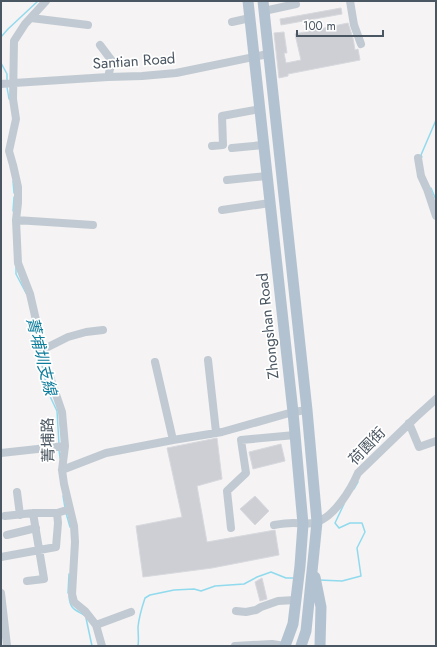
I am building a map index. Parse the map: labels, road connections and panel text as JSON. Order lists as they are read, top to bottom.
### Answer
{
  "streets": {
    "main road": ["Zhongshan Road"],
    "street": ["Santian Road", "菁埔路", "荷園街"]
  },
  "crossings": [
    ["Santian Road", "Zhongshan Road"],
    ["Santian Road", "菁埔路"],
    ["Zhongshan Road", "荷園街"]
  ],
  "water": ["菁埔圳支線"],
  "scale_bar": "100 m"
}
